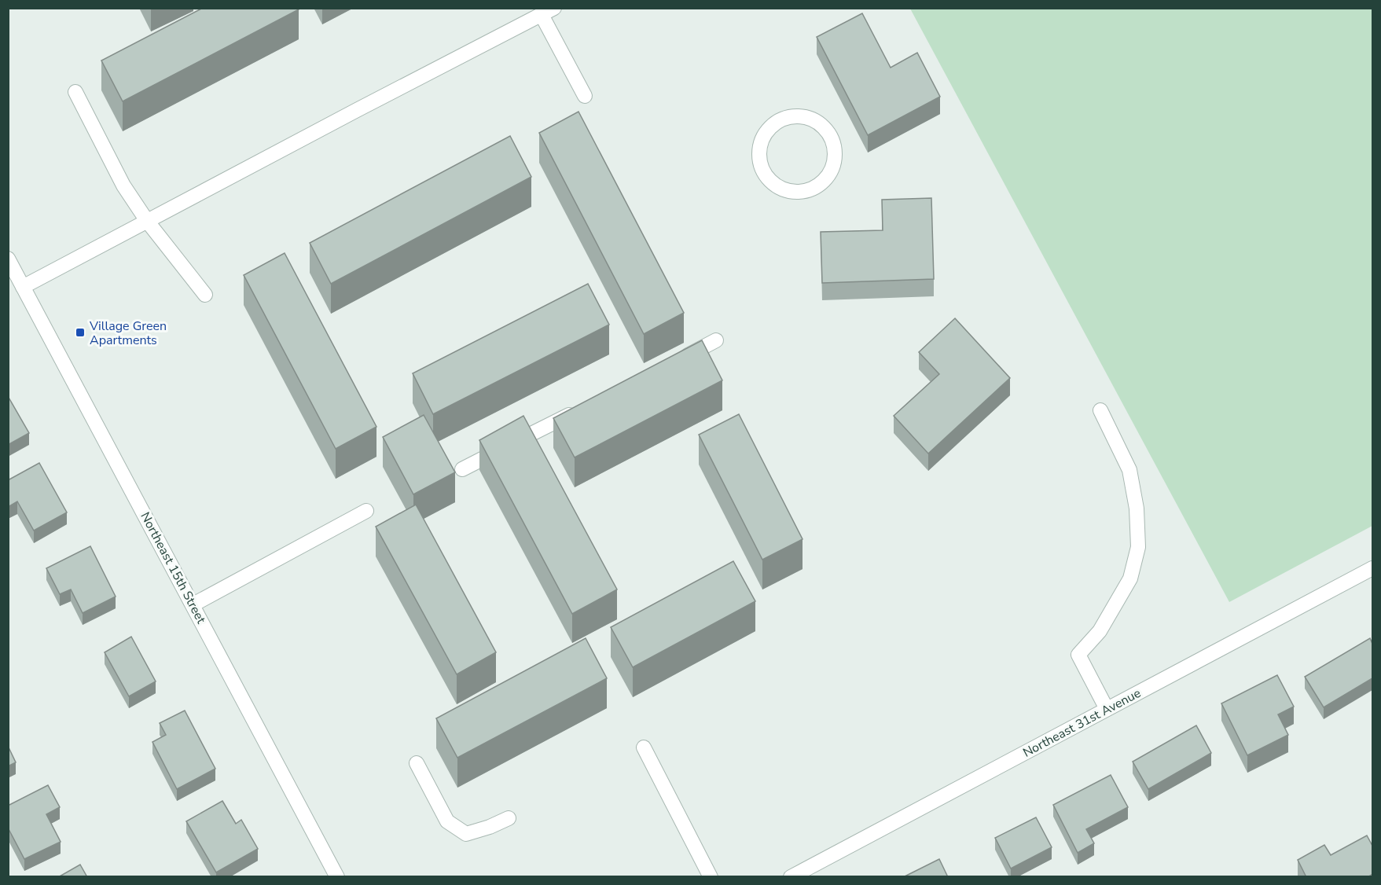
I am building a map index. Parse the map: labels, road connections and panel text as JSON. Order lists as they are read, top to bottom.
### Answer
{
  "streets": {
    "street": ["Northeast 15th Street", "Northeast 31st Avenue"]
  },
  "places": {
    "transit": ["Village Green Apartments"]
  }
}
